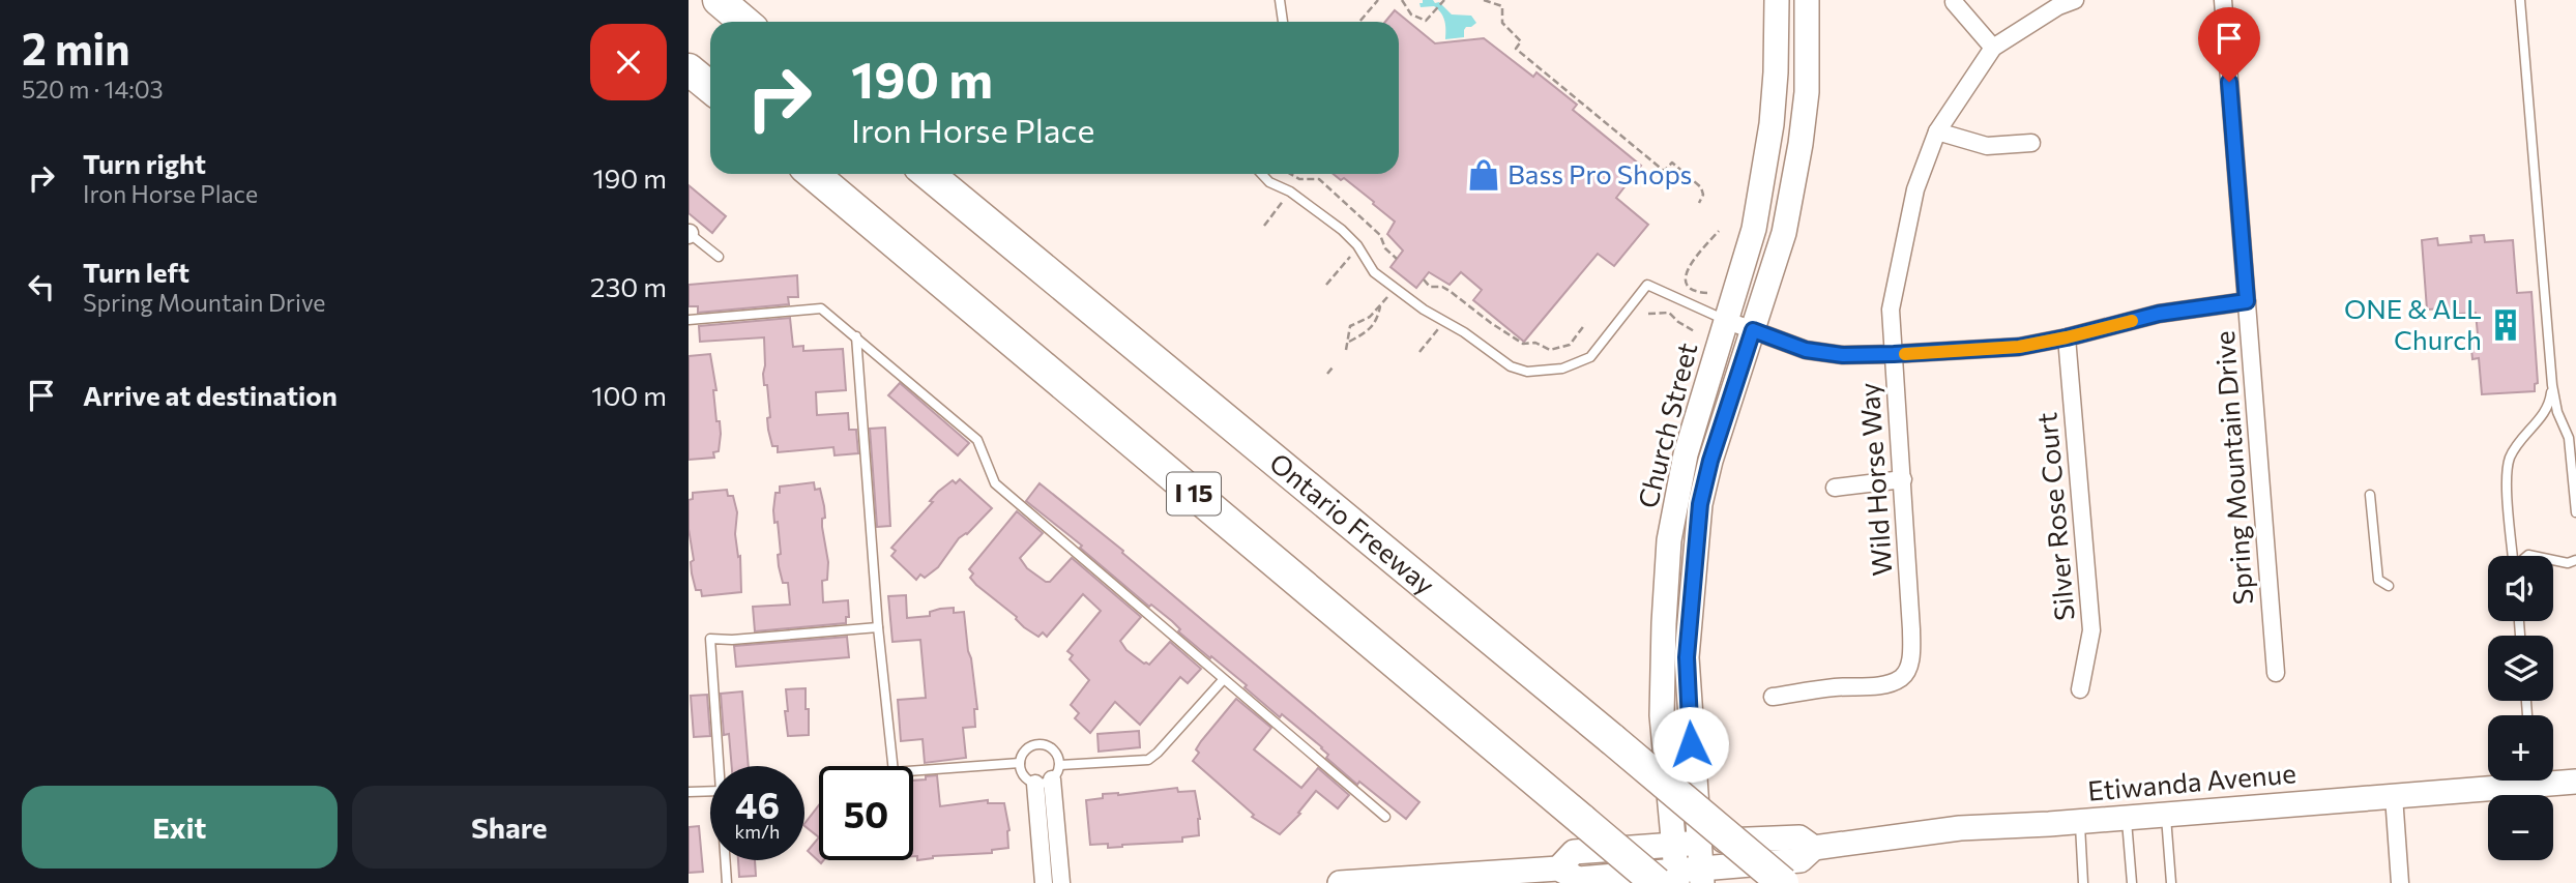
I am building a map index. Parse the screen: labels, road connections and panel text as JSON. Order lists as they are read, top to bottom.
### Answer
{
  "streets": {
    "highway": ["I 15", "Ontario Freeway"],
    "main road": ["Church Street", "Etiwanda Avenue"],
    "street": ["Spring Mountain Drive", "Wild Horse Way", "Silver Rose Court"]
  },
  "crossings": [
    ["Church Street", "I 15"],
    ["Church Street", "Etiwanda Avenue"],
    ["I 15", "Etiwanda Avenue"]
  ],
  "places": {
    "shop": ["Bass Pro Shops"],
    "building": ["ONE & ALL Church"]
  },
  "page": {
    "heading": ["2 min", "520 m · 14:03"],
    "turn": ["190 m", "Iron Horse Place"],
    "list": [
      {
        "name": "Turn right",
        "note": "Iron Horse Place",
        "value": "190 m"
      },
      {
        "name": "Turn left",
        "note": "Spring Mountain Drive",
        "value": "230 m"
      },
      {
        "name": "Arrive at destination",
        "value": "100 m"
      }
    ],
    "map_buttons": ["+", "−"],
    "speed": "46 km/h",
    "limit": "50",
    "buttons": ["Exit", "Share"]
  }
}
